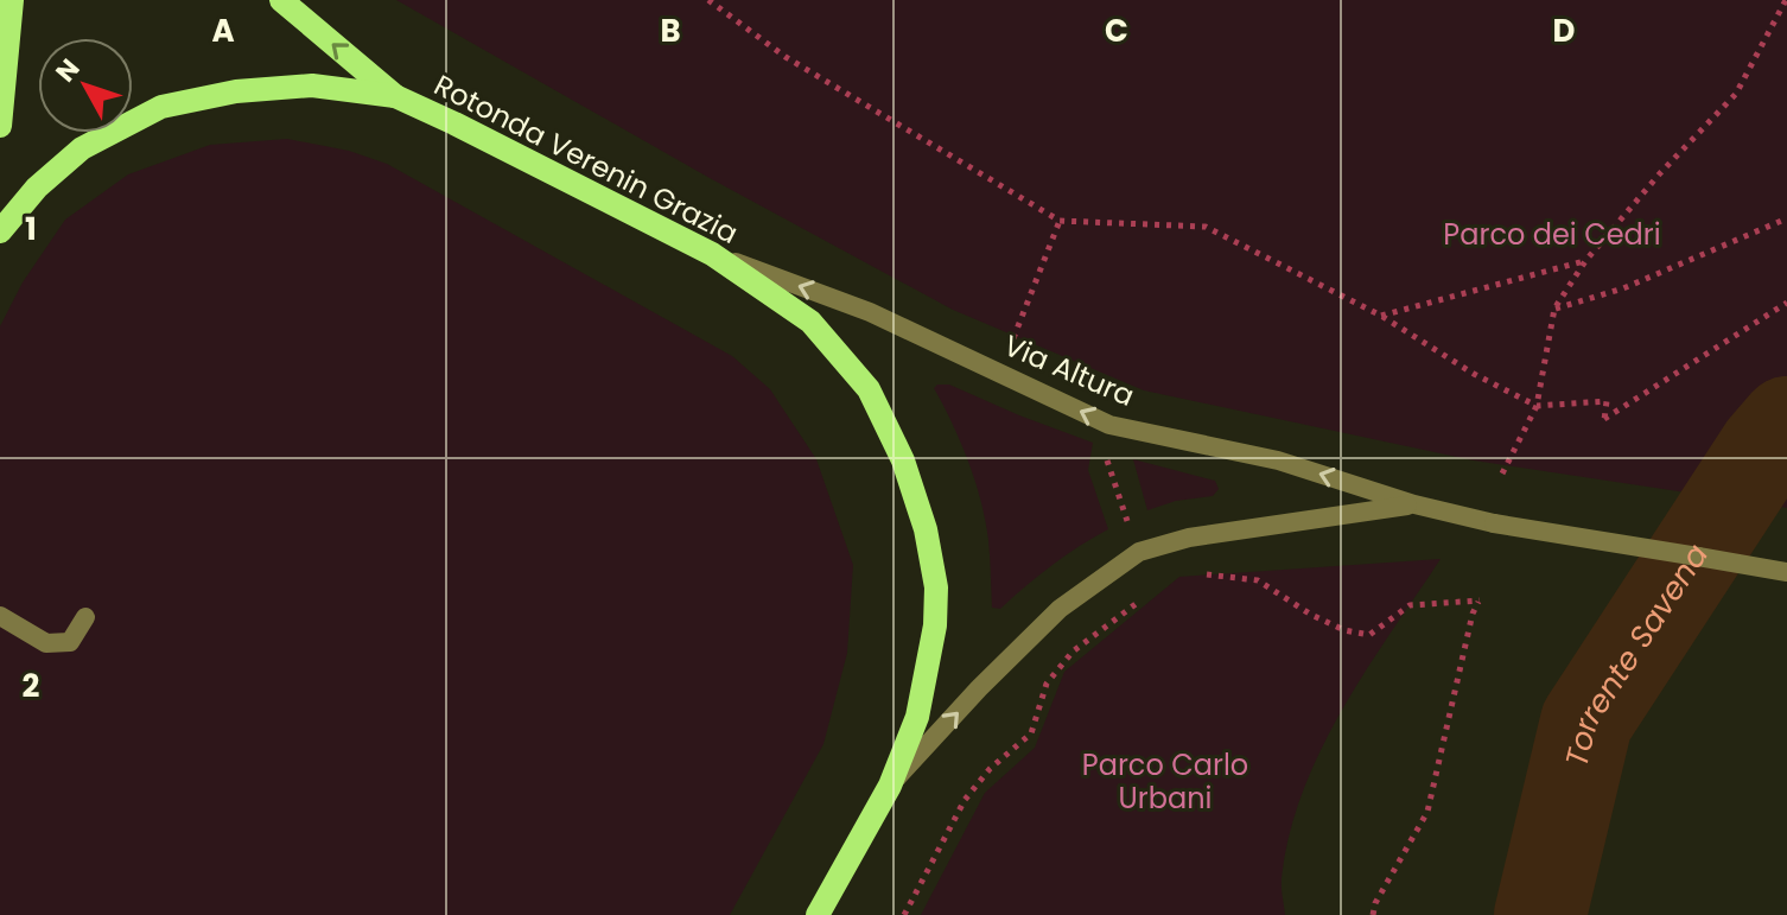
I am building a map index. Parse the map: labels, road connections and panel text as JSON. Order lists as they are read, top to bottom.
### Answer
{
  "streets": {
    "main road": ["Rotonda Verenin Grazia"],
    "street": ["Via Altura"]
  },
  "crossings": [
    ["Rotonda Verenin Grazia", "Via Altura"]
  ],
  "water": ["Torrente Savena"],
  "parks": ["Parco dei Cedri", "Parco Carlo Urbani"],
  "north": "top left",
  "grid": {
    "columns": [
      "A",
      "B",
      "C",
      "D"
    ],
    "rows": ["1", "2"]
  }
}
